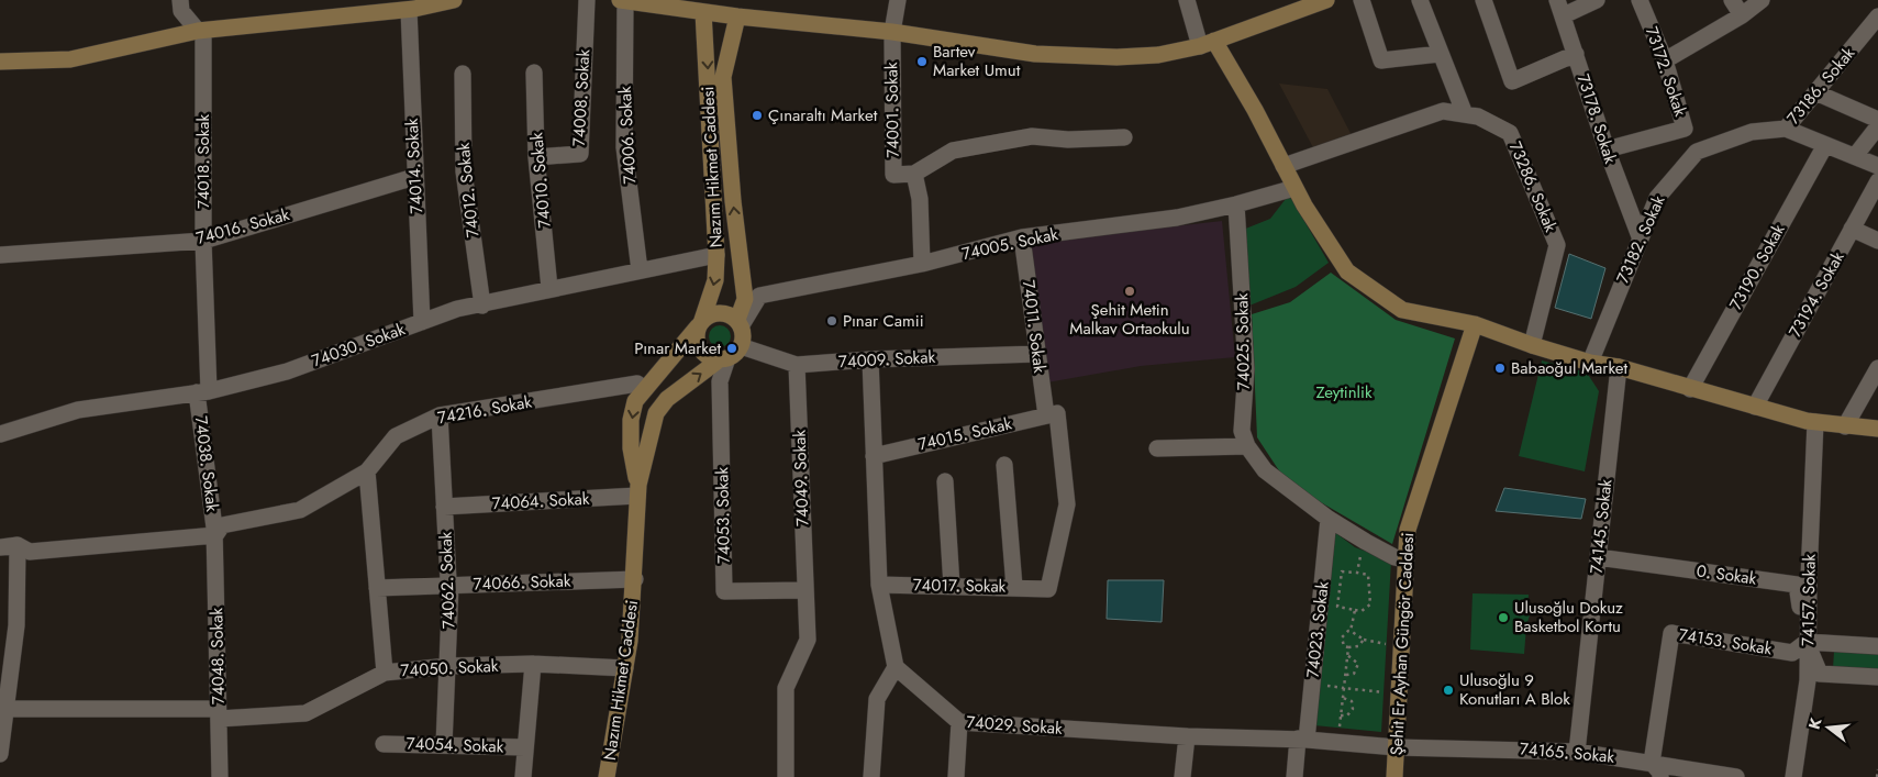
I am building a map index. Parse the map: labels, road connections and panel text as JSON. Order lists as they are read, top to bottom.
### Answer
{
  "streets": {
    "main road": ["Nazım Hikmet Caddesi", "Şehit Er Ayhan Güngör Caddesi"],
    "street": [
      "73172. Sokak",
      "73186. Sokak",
      "74008. Sokak",
      "74001. Sokak",
      "73178. Sokak",
      "74006. Sokak",
      "74018. Sokak",
      "74014. Sokak",
      "74010. Sokak",
      "73286. Sokak",
      "74012. Sokak",
      "74016. Sokak",
      "73182. Sokak",
      "74005. Sokak",
      "73190. Sokak",
      "73194. Sokak",
      "74011. Sokak",
      "74025. Sokak",
      "74030. Sokak",
      "74009. Sokak",
      "74216. Sokak",
      "74015. Sokak",
      "74038. Sokak",
      "74049. Sokak",
      "74064. Sokak",
      "74053. Sokak",
      "74145. Sokak",
      "0. Sokak",
      "74062. Sokak",
      "74066. Sokak",
      "74017. Sokak",
      "74157. Sokak",
      "74023. Sokak",
      "74153. Sokak",
      "74048. Sokak",
      "74050. Sokak",
      "74029. Sokak",
      "74054. Sokak",
      "74165. Sokak"
    ]
  },
  "crossings": [
    ["73172. Sokak", "73178. Sokak"],
    ["73186. Sokak", "73182. Sokak"],
    ["74008. Sokak", "74010. Sokak"],
    ["74001. Sokak", "74005. Sokak"],
    ["73178. Sokak", "73182. Sokak"],
    ["74006. Sokak", "74030. Sokak"],
    ["74018. Sokak", "74016. Sokak"],
    ["74018. Sokak", "74030. Sokak"],
    ["74018. Sokak", "74038. Sokak"],
    ["74014. Sokak", "74016. Sokak"],
    ["74014. Sokak", "74030. Sokak"],
    ["Nazım Hikmet Caddesi", "74005. Sokak"],
    ["Nazım Hikmet Caddesi", "74030. Sokak"],
    ["Nazım Hikmet Caddesi", "74009. Sokak"],
    ["Nazım Hikmet Caddesi", "74216. Sokak"],
    ["Nazım Hikmet Caddesi", "74064. Sokak"],
    ["Nazım Hikmet Caddesi", "74053. Sokak"],
    ["Nazım Hikmet Caddesi", "74066. Sokak"],
    ["Nazım Hikmet Caddesi", "74050. Sokak"],
    ["74010. Sokak", "74030. Sokak"],
    ["74012. Sokak", "74030. Sokak"],
    ["74005. Sokak", "74011. Sokak"],
    ["74005. Sokak", "74025. Sokak"],
    ["74005. Sokak", "74009. Sokak"],
    ["74005. Sokak", "74053. Sokak"],
    ["74011. Sokak", "74009. Sokak"],
    ["74011. Sokak", "74015. Sokak"],
    ["74011. Sokak", "74017. Sokak"],
    ["74025. Sokak", "74023. Sokak"],
    ["74025. Sokak", "Şehit Er Ayhan Güngör Caddesi"],
    ["74030. Sokak", "74038. Sokak"],
    ["74009. Sokak", "74049. Sokak"],
    ["74009. Sokak", "74053. Sokak"],
    ["74216. Sokak", "74038. Sokak"],
    ["74216. Sokak", "74062. Sokak"],
    ["74216. Sokak", "74048. Sokak"],
    ["74038. Sokak", "74048. Sokak"],
    ["74049. Sokak", "74053. Sokak"],
    ["74064. Sokak", "74062. Sokak"],
    ["74145. Sokak", "0. Sokak"],
    ["74145. Sokak", "74165. Sokak"],
    ["0. Sokak", "74157. Sokak"],
    ["0. Sokak", "74153. Sokak"],
    ["74062. Sokak", "74066. Sokak"],
    ["74062. Sokak", "74050. Sokak"],
    ["74062. Sokak", "74054. Sokak"],
    ["74157. Sokak", "74153. Sokak"],
    ["74023. Sokak", "74029. Sokak"],
    ["74153. Sokak", "74165. Sokak"],
    ["Şehit Er Ayhan Güngör Caddesi", "74029. Sokak"],
    ["Şehit Er Ayhan Güngör Caddesi", "74165. Sokak"],
    ["74048. Sokak", "74050. Sokak"],
    ["74029. Sokak", "74165. Sokak"]
  ],
  "parks": ["Zeytinlik"],
  "places": [
    "Bartev Market Umut",
    "Çınaraltı Market",
    "Şehit Metin Malkav Ortaokulu",
    "Pınar Camii",
    "Pınar Market",
    "Babaoğul Market",
    "Ulusoğlu Dokuz Basketbol Kortu",
    "Ulusoğlu 9 Konutları A Blok"
  ],
  "north": "left"
}
